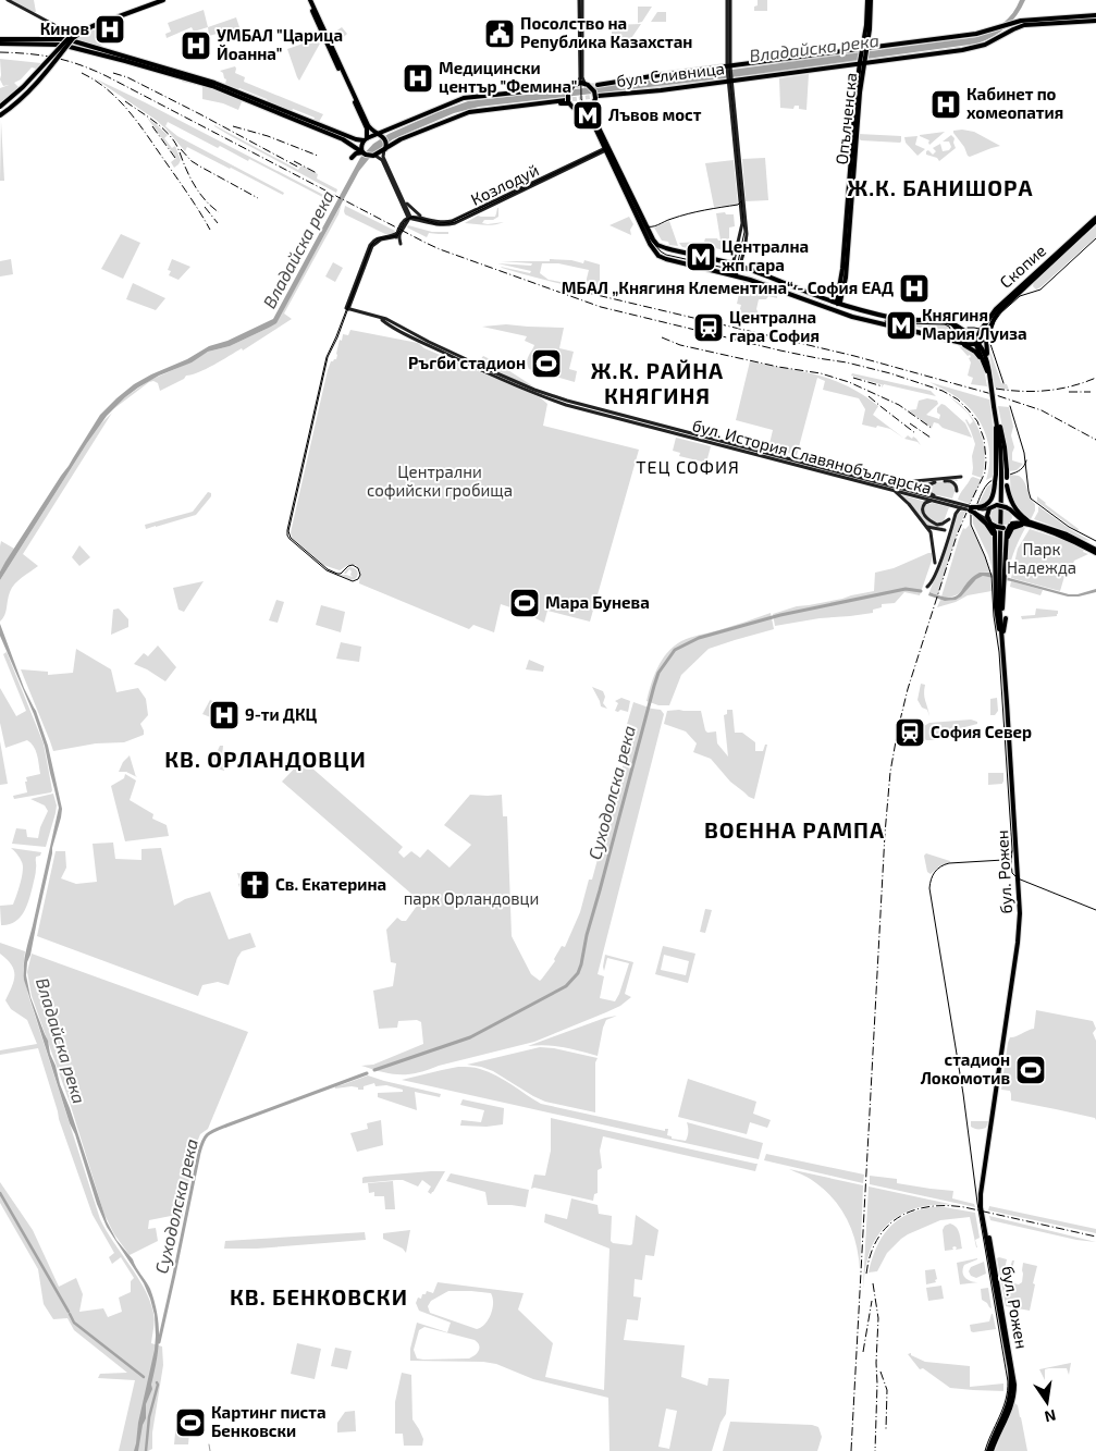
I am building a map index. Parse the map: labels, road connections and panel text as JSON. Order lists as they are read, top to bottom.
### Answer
{
  "streets": {
    "main road": [
      "бул. Сливница",
      "Опълченска",
      "Козлодуй",
      "Скопие",
      "бул. История Славянобългарска",
      "бул. Рожен"
    ]
  },
  "crossings": [
    ["бул. Сливница", "Опълченска"],
    ["Козлодуй", "бул. История Славянобългарска"],
    ["Скопие", "бул. Рожен"],
    ["бул. История Славянобългарска", "бул. Рожен"]
  ],
  "districts": [
    "Ж.К. БАНИШОРА",
    "Ж.К. РАЙНА КНЯГИНЯ",
    "ТЕЦ СОФИЯ",
    "КВ. ОРЛАНДОВЦИ",
    "ВОЕННА РАМПА",
    "КВ. БЕНКОВСКИ"
  ],
  "water": ["Владайска река", "Суходолска река"],
  "parks": ["Централни софийски гробища", "Парк Надежда", "парк Орландовци"],
  "places": {
    "hospital": [
      "Кинов",
      "УМБАЛ \"Царица Йоанна\"",
      "Медицински център \"Фемина\"",
      "Кабинет по хомеопатия",
      "МБАЛ „Княгиня Клементина“ - София ЕАД",
      "9-ти ДКЦ"
    ],
    "public building": ["Посолство на Република Казахстан"],
    "metro station": ["Лъвов мост", "Централна жп гара", "Княгиня Мария Луиза"],
    "station": ["Централна гара София", "София Север"],
    "sports": [
      "Ръгби стадион",
      "Мара Бунева",
      "стадион Локомотив",
      "Картинг писта Бенковски"
    ],
    "church": ["Св. Екатерина"]
  },
  "north": "bottom"
}
